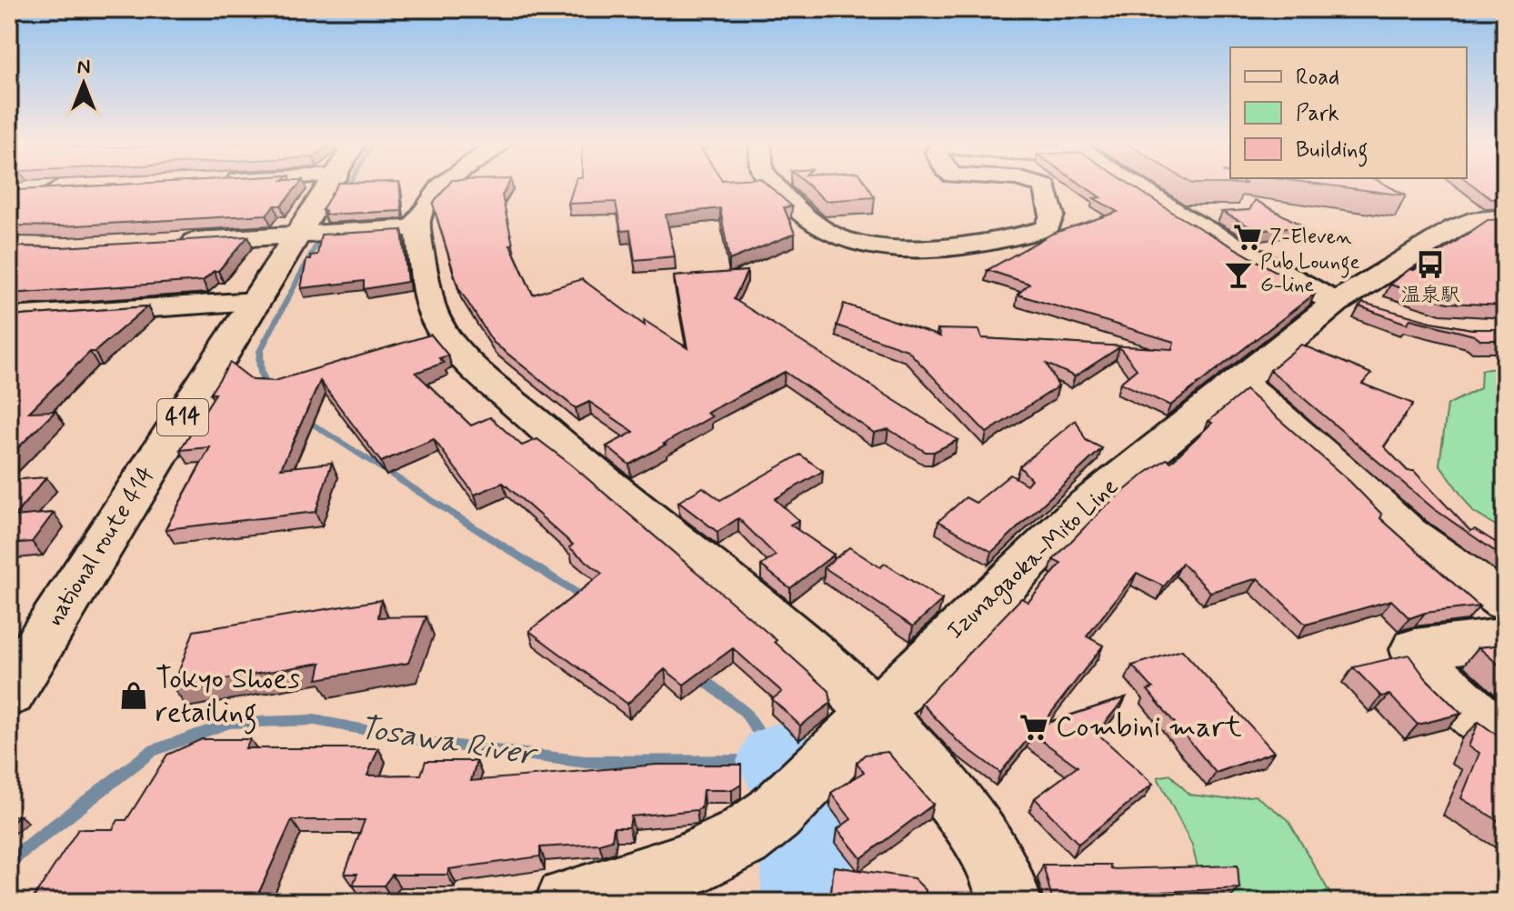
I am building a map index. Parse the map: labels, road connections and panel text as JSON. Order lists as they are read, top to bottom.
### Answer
{
  "streets": {
    "main road": ["414", "national route 414", "Izunagaoka-Mito Line"]
  },
  "water": ["Tosawa River"],
  "places": {
    "supermarket": ["7-Eleven", "Combini mart"],
    "bus stop": ["温泉駅"],
    "bar": ["Pub Lounge G-line"],
    "shop": ["Tokyo Shoes retailing"]
  },
  "legend": ["Road", "Park", "Building"],
  "north": "top"
}
